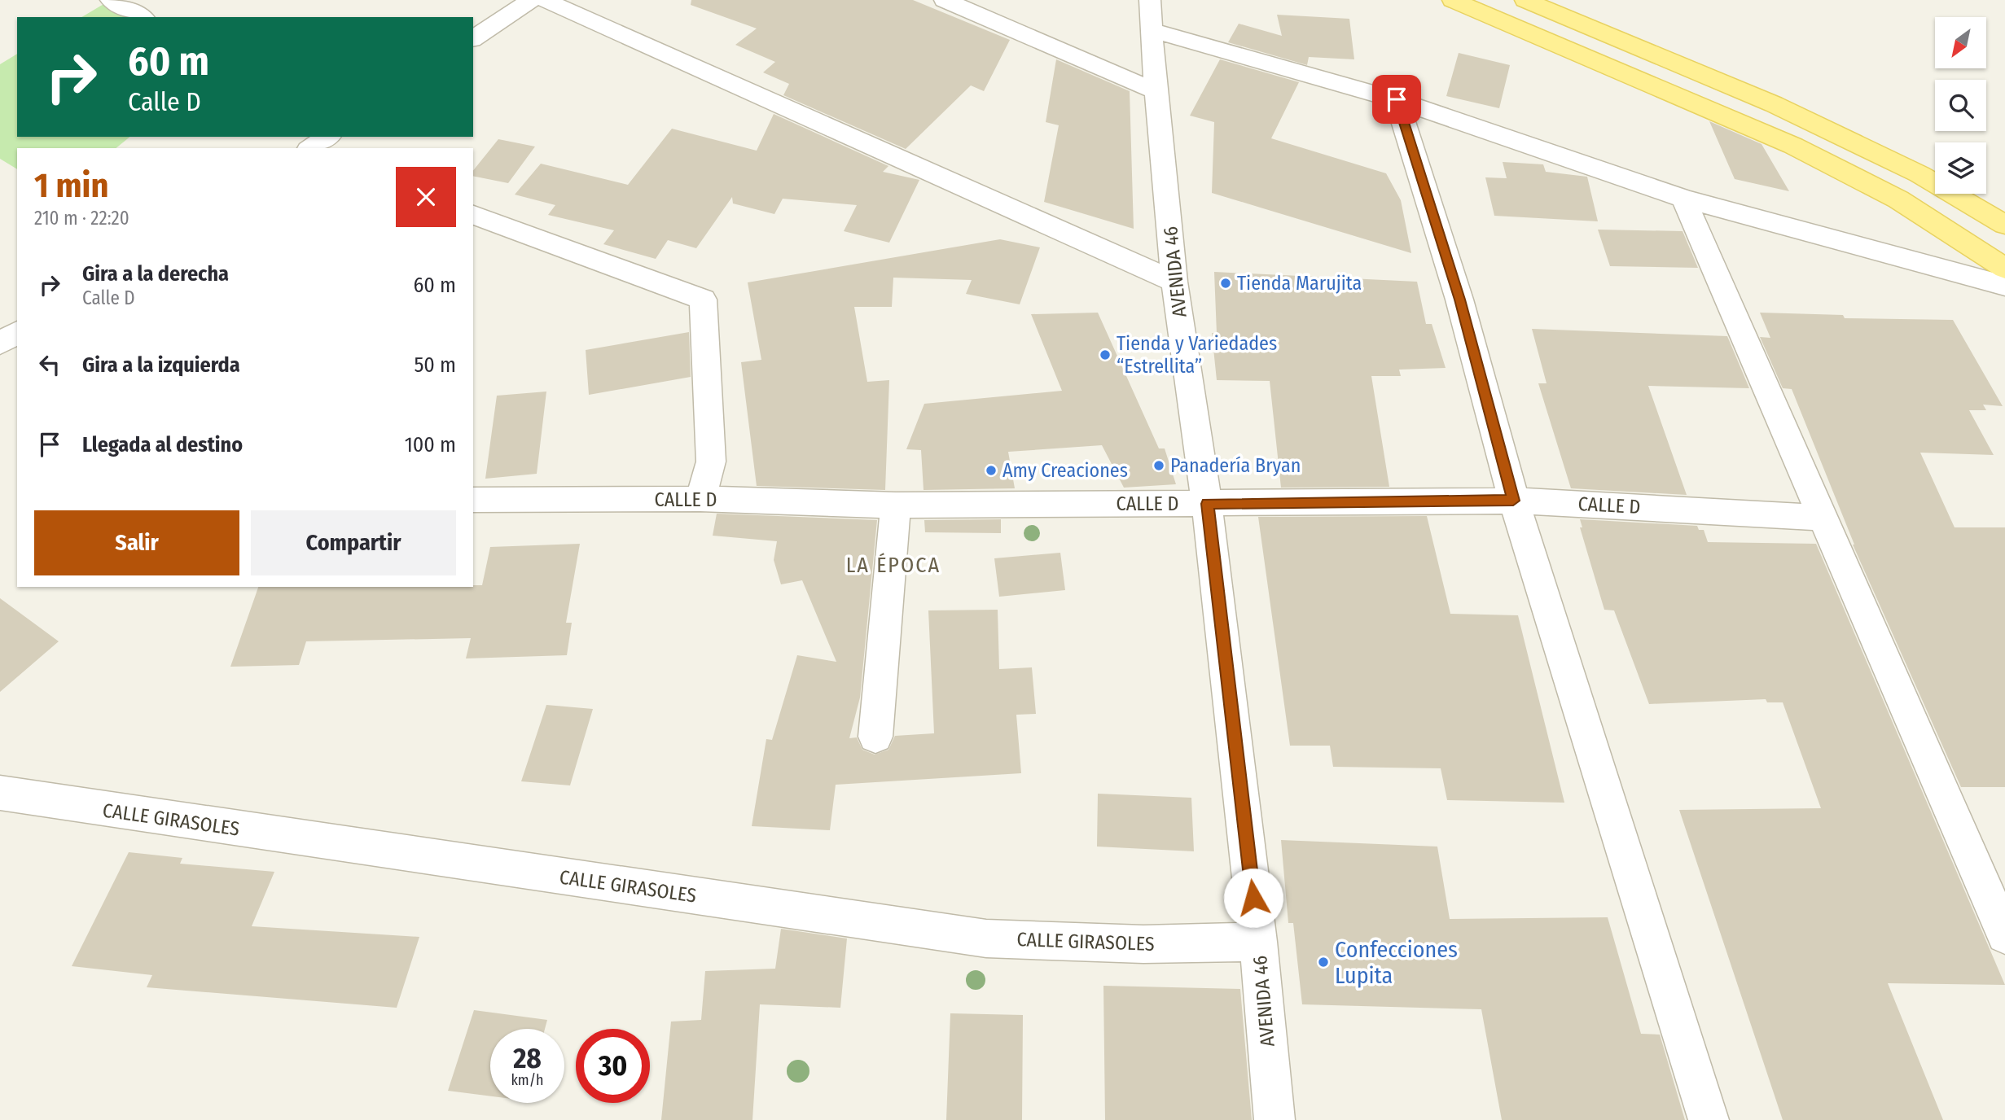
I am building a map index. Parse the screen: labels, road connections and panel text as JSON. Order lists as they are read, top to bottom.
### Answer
{
  "streets": {
    "street": ["AVENIDA 46", "CALLE D", "CALLE GIRASOLES"]
  },
  "crossings": [
    ["AVENIDA 46", "CALLE D"],
    ["AVENIDA 46", "CALLE GIRASOLES"]
  ],
  "districts": ["LA ÉPOCA"],
  "places": [
    "Tienda Marujita",
    "Tienda y Variedades “Estrellita”",
    "Panadería Bryan",
    "Amy Creaciones",
    "Confecciones Lupita"
  ],
  "north": "bottom left",
  "page": {
    "turn": ["60 m", "Calle D"],
    "heading": ["1 min", "210 m · 22:20"],
    "list": [
      {
        "name": "Gira a la derecha",
        "note": "Calle D",
        "value": "60 m"
      },
      {
        "name": "Gira a la izquierda",
        "value": "50 m"
      },
      {
        "name": "Llegada al destino",
        "value": "100 m"
      }
    ],
    "buttons": ["Salir", "Compartir"],
    "speed": "28 km/h",
    "limit": "30"
  }
}
